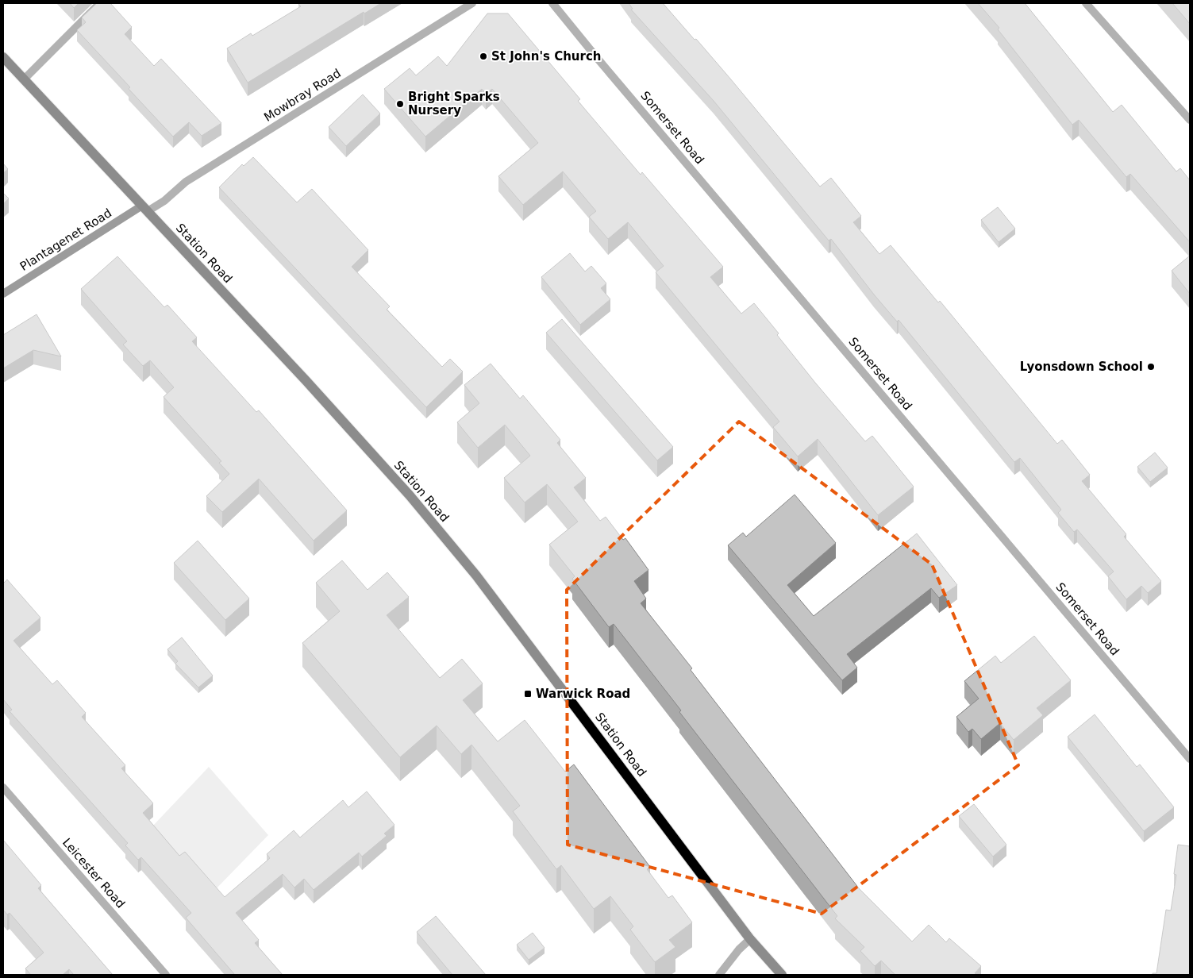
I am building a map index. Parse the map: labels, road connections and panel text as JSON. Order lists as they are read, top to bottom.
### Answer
{
  "streets": {
    "main road": ["Station Road"],
    "street": [
      "Mowbray Road",
      "Somerset Road",
      "Plantagenet Road",
      "Leicester Road"
    ]
  },
  "crossings": [
    ["Mowbray Road", "Plantagenet Road"],
    ["Mowbray Road", "Station Road"],
    ["Plantagenet Road", "Station Road"]
  ],
  "places": {
    "other": ["St John's Church", "Bright Sparks Nursery", "Lyonsdown School"],
    "transit": ["Warwick Road"]
  }
}
